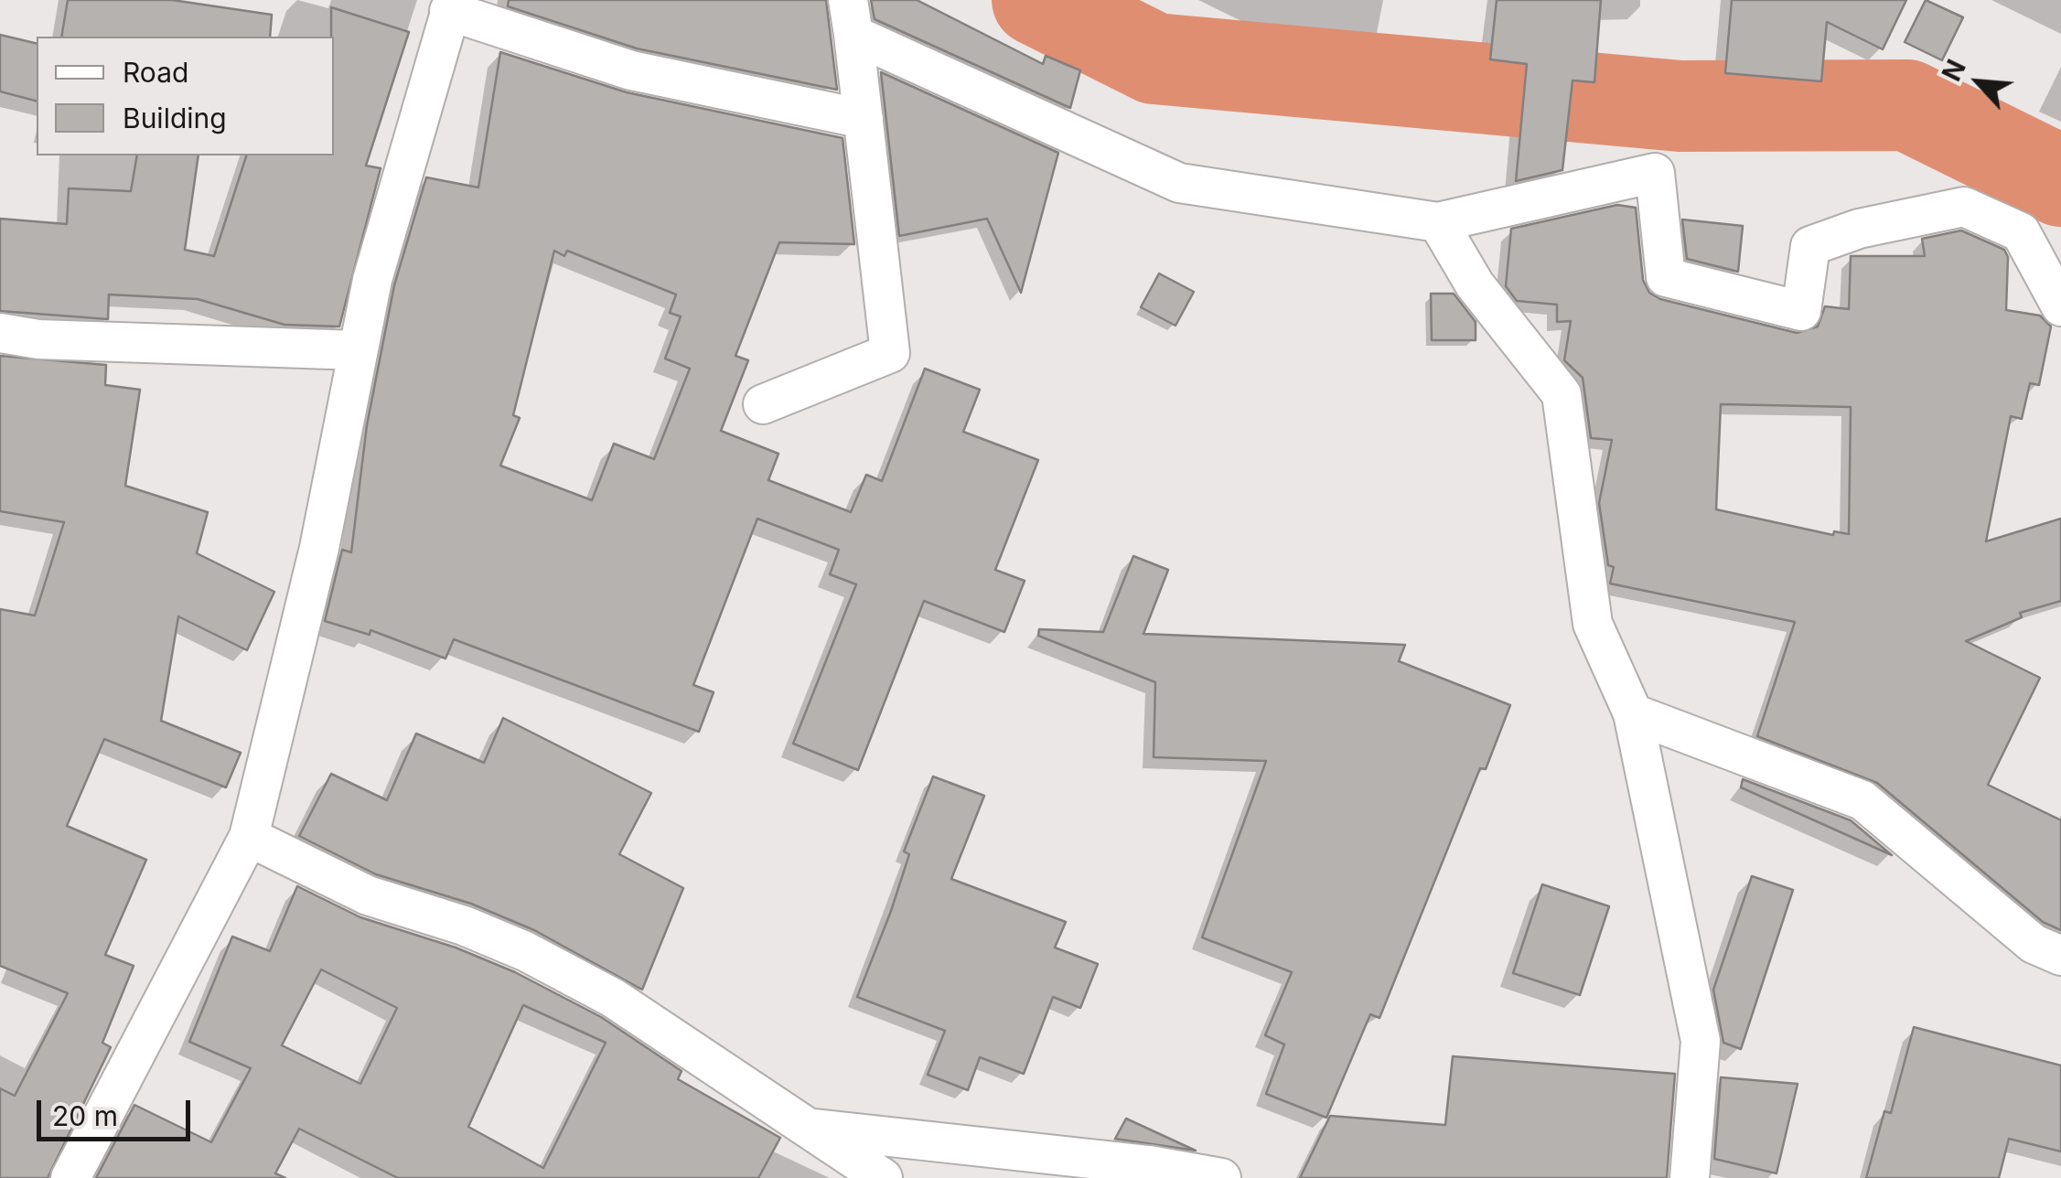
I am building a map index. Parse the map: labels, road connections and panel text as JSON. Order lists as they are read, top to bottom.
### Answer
{
  "legend": ["Road", "Building"],
  "scale_bar": "20 m",
  "north": "top left"
}
